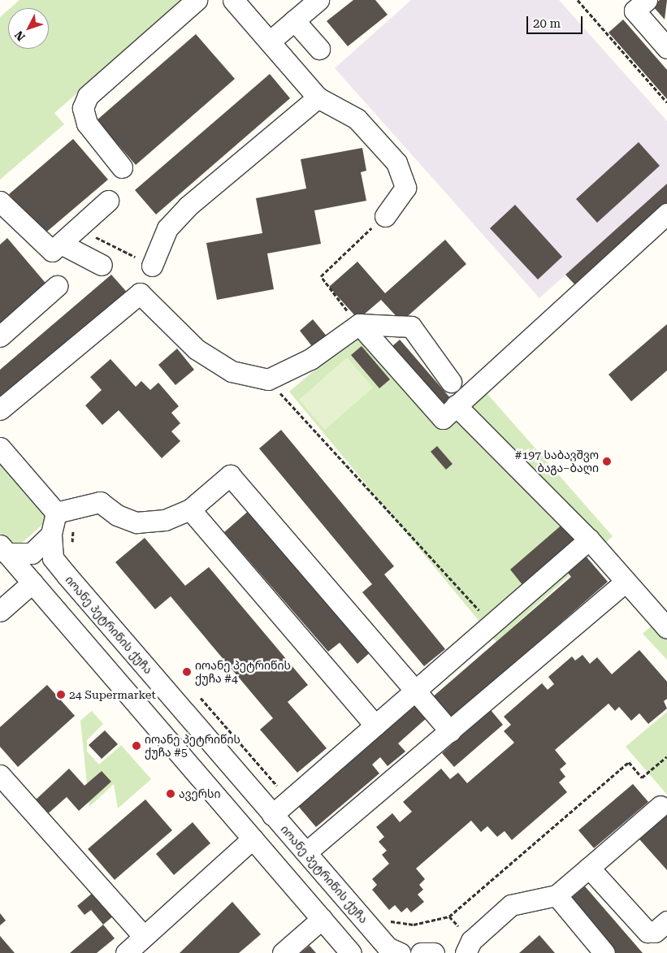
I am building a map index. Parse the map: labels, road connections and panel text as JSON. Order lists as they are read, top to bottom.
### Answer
{
  "streets": {
    "street": ["იოანე პეტრიწის ქუჩა"]
  },
  "places": [
    "#197 საბავშვო ბაგა–ბაღი",
    "იოანე პეტრიწის ქუჩა #4",
    "24 Supermarket",
    "იოანე პეტრიწის ქუჩა #5",
    "ავერსი"
  ],
  "scale_bar": "20 m",
  "north": "bottom left"
}
